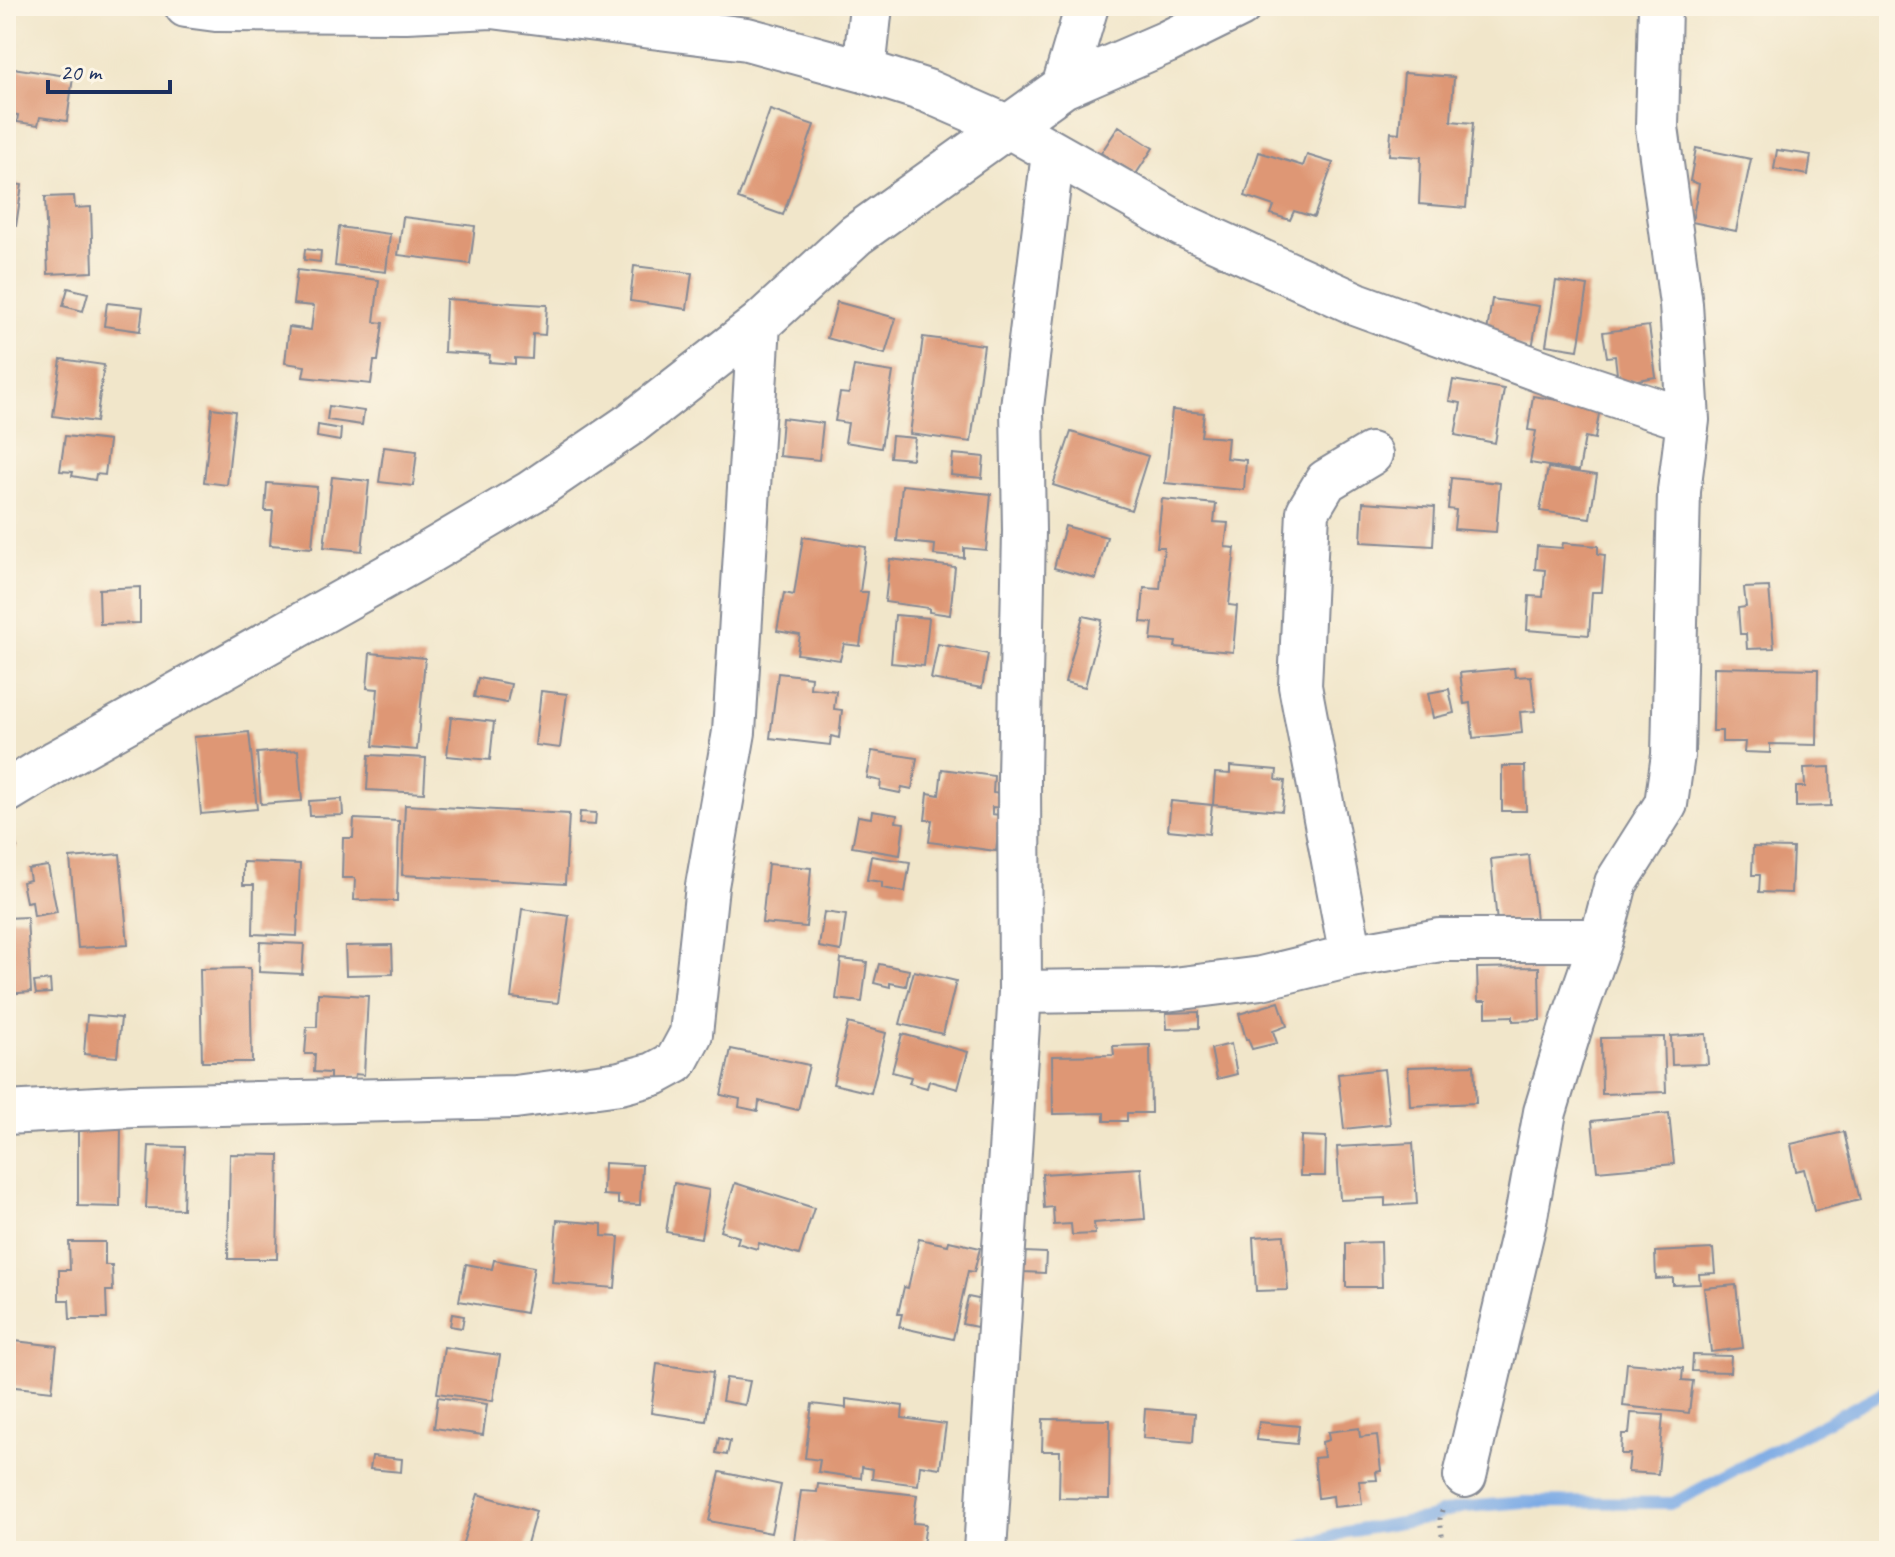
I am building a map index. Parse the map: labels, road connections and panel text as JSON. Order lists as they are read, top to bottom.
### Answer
{
  "scale_bar": "20 m"
}
